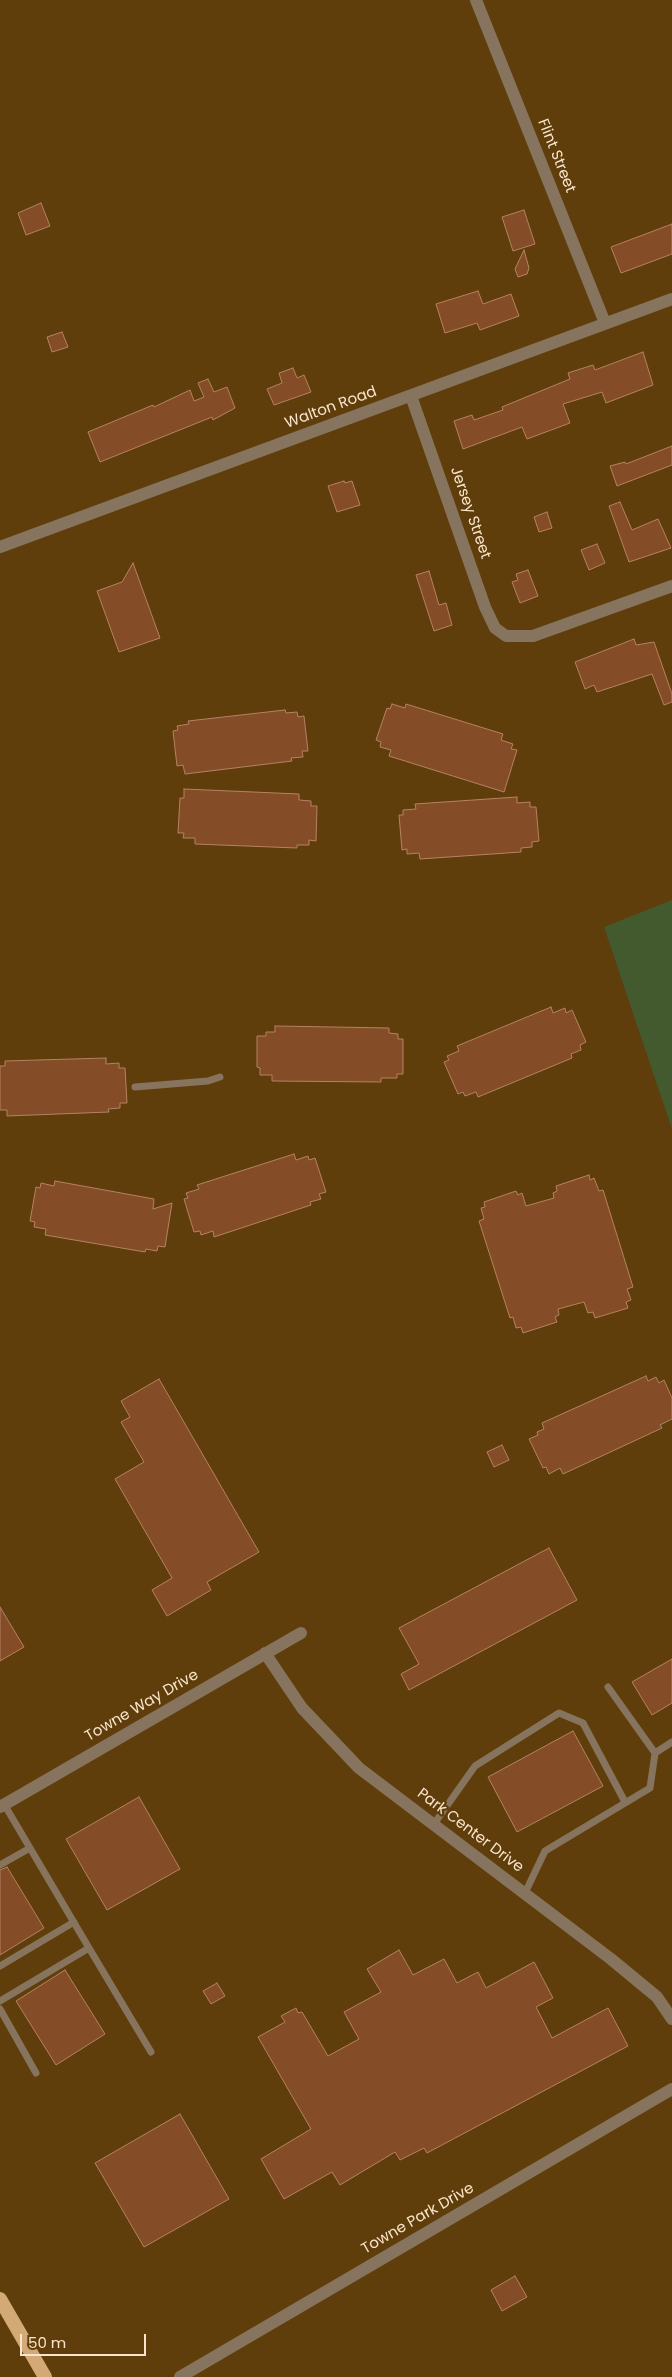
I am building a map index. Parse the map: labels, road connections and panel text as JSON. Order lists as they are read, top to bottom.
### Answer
{
  "streets": {
    "street": [
      "Flint Street",
      "Walton Road",
      "Jersey Street",
      "Towne Way Drive",
      "Park Center Drive",
      "Towne Park Drive"
    ]
  },
  "crossings": [
    ["Flint Street", "Walton Road"],
    ["Walton Road", "Jersey Street"],
    ["Towne Way Drive", "Park Center Drive"]
  ],
  "scale_bar": "50 m"
}
